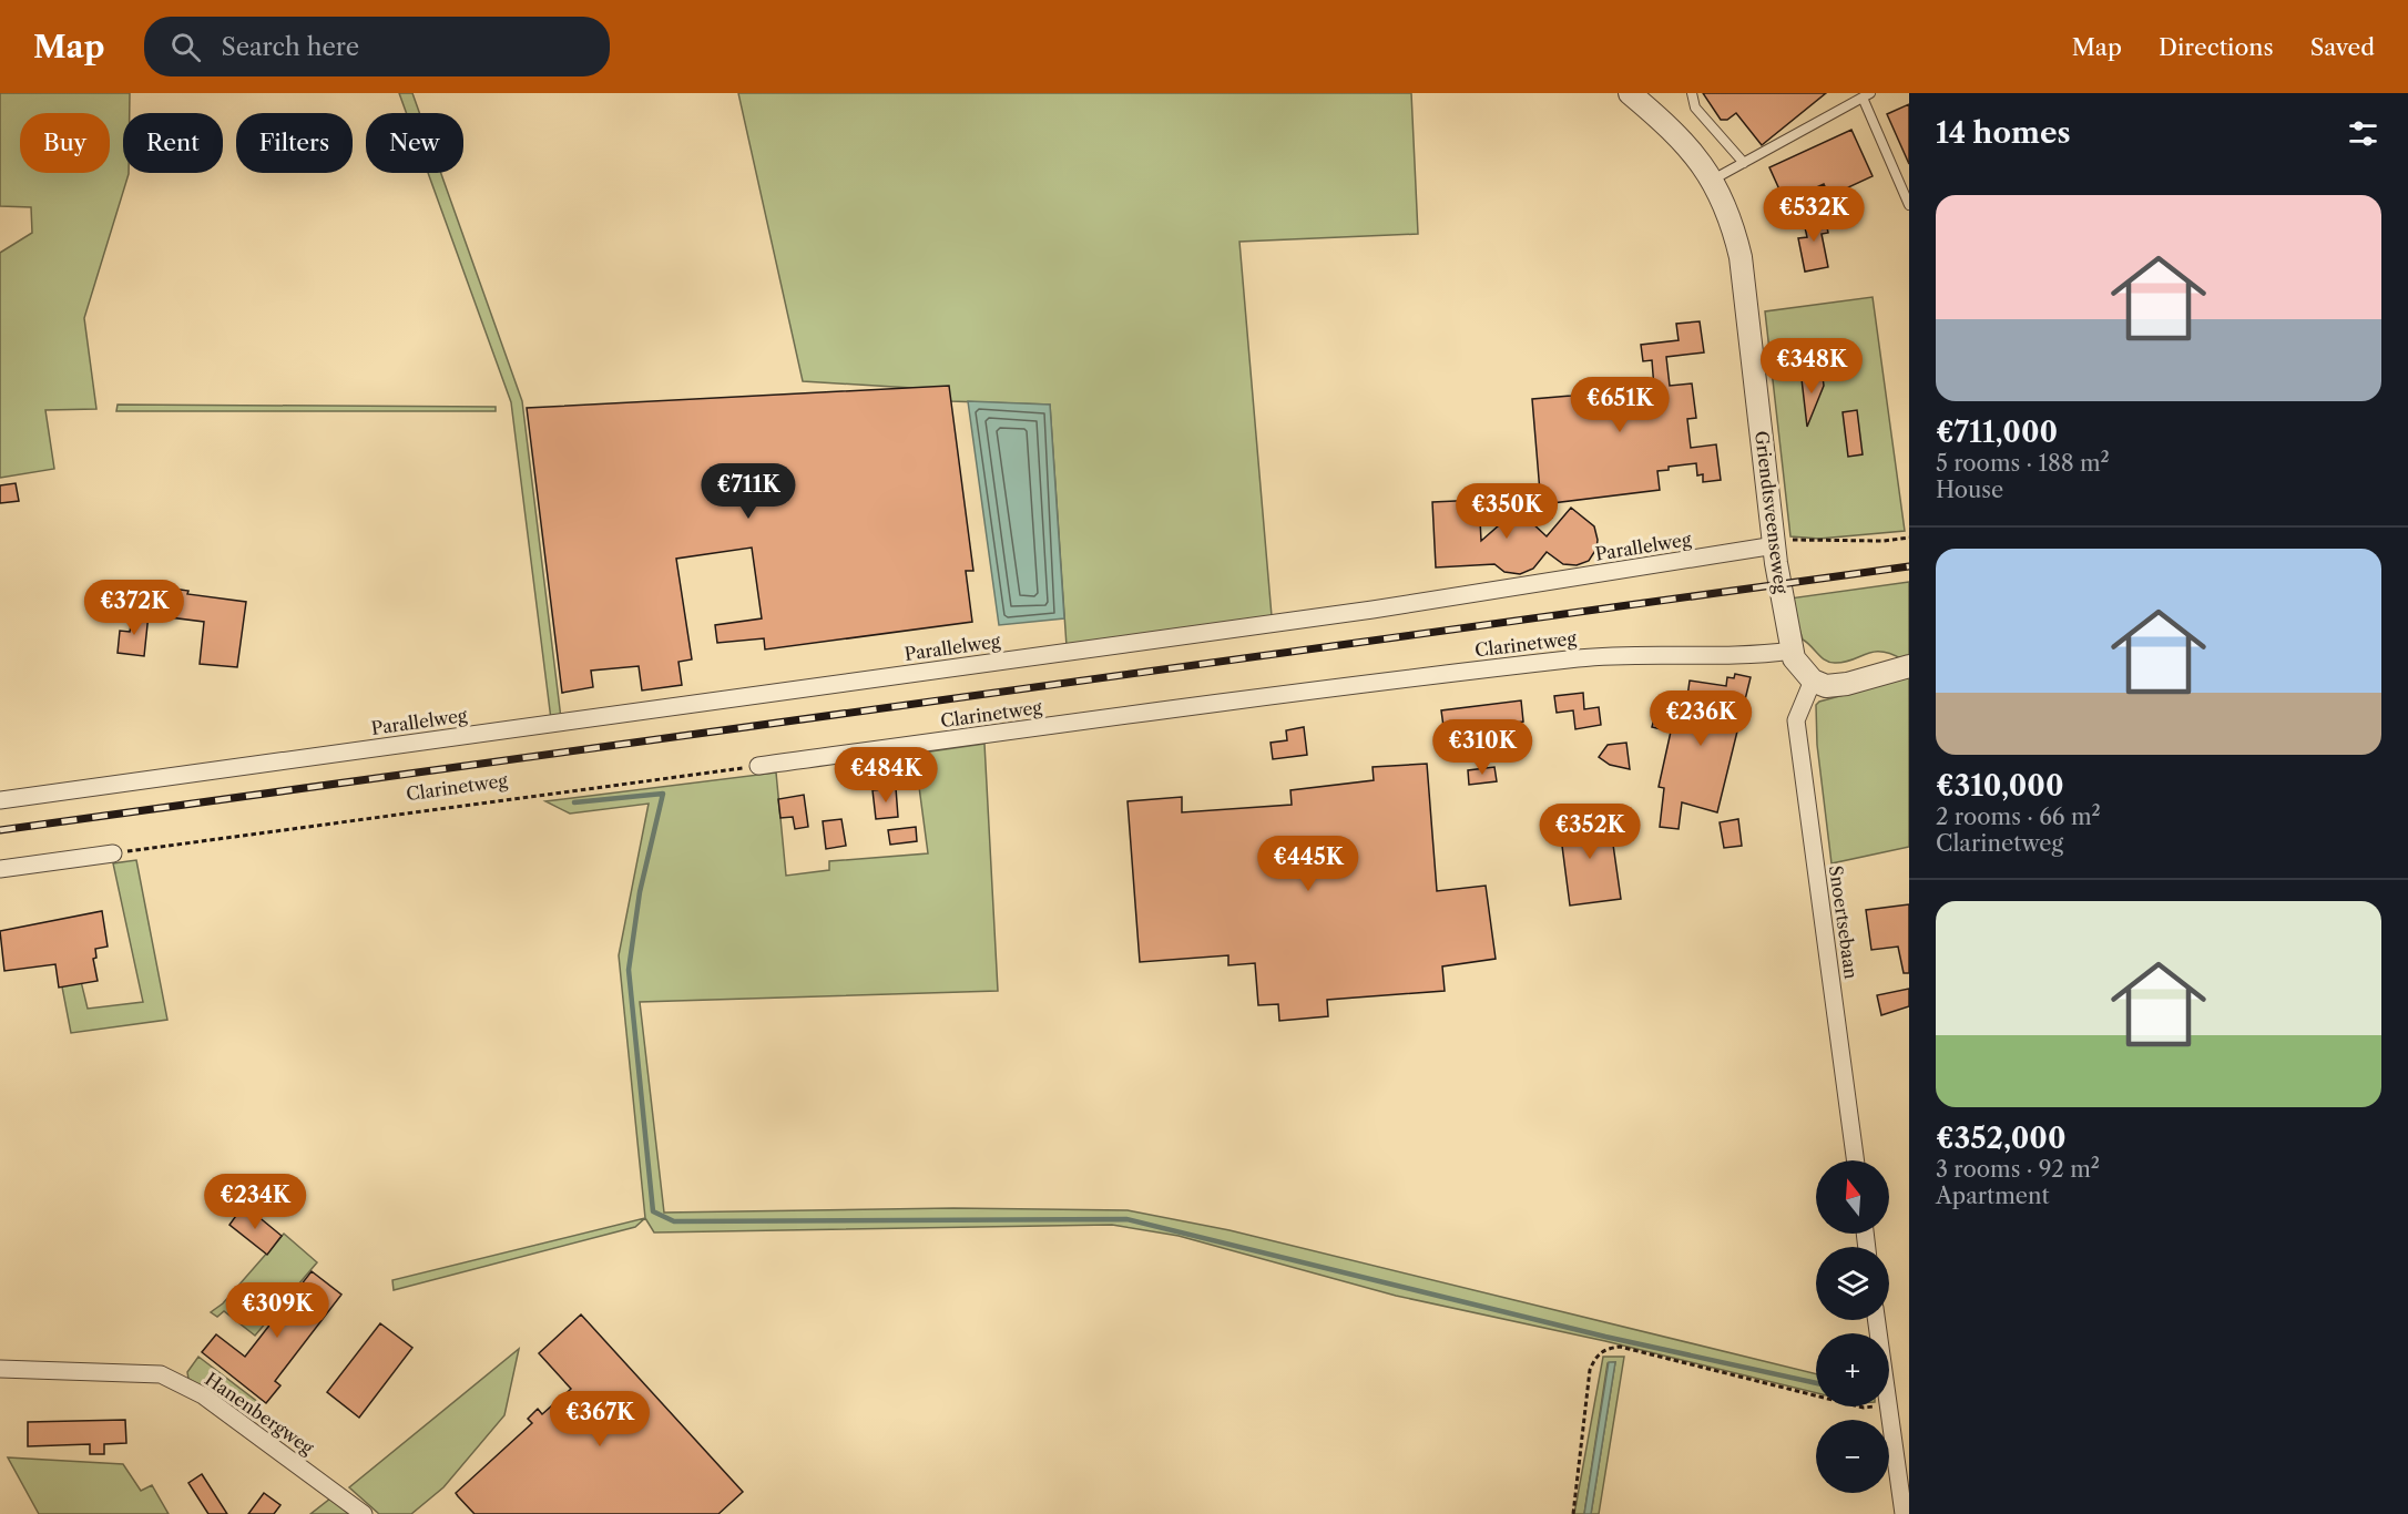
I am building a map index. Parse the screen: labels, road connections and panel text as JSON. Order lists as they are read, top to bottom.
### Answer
{
  "streets": {
    "street": [
      "Griendtsveenseweg",
      "Parallelweg",
      "Clarinetweg",
      "Snoertsebaan",
      "Hanenbergweg"
    ]
  },
  "crossings": [
    ["Griendtsveenseweg", "Parallelweg"],
    ["Griendtsveenseweg", "Clarinetweg"],
    ["Griendtsveenseweg", "Snoertsebaan"]
  ],
  "north": "top",
  "page": {
    "header": "Map",
    "search": "Search here",
    "nav": ["Map", "Directions", "Saved"],
    "heading": "14 homes",
    "chip": [
      "Buy",
      "Rent",
      "Filters",
      "New"
    ],
    "list": [
      {
        "name": "€711,000",
        "note": "5 rooms · 188 m² · House"
      },
      {
        "name": "€310,000",
        "note": "2 rooms · 66 m² · Clarinetweg"
      },
      {
        "name": "€352,000",
        "note": "3 rooms · 92 m² · Apartment"
      }
    ],
    "price": [
      "€532K",
      "€348K",
      "€651K",
      "€711K",
      "€350K",
      "€372K",
      "€236K",
      "€310K",
      "€484K",
      "€352K",
      "€445K",
      "€234K",
      "€309K",
      "€367K"
    ],
    "map_buttons": ["+", "−"]
  }
}
